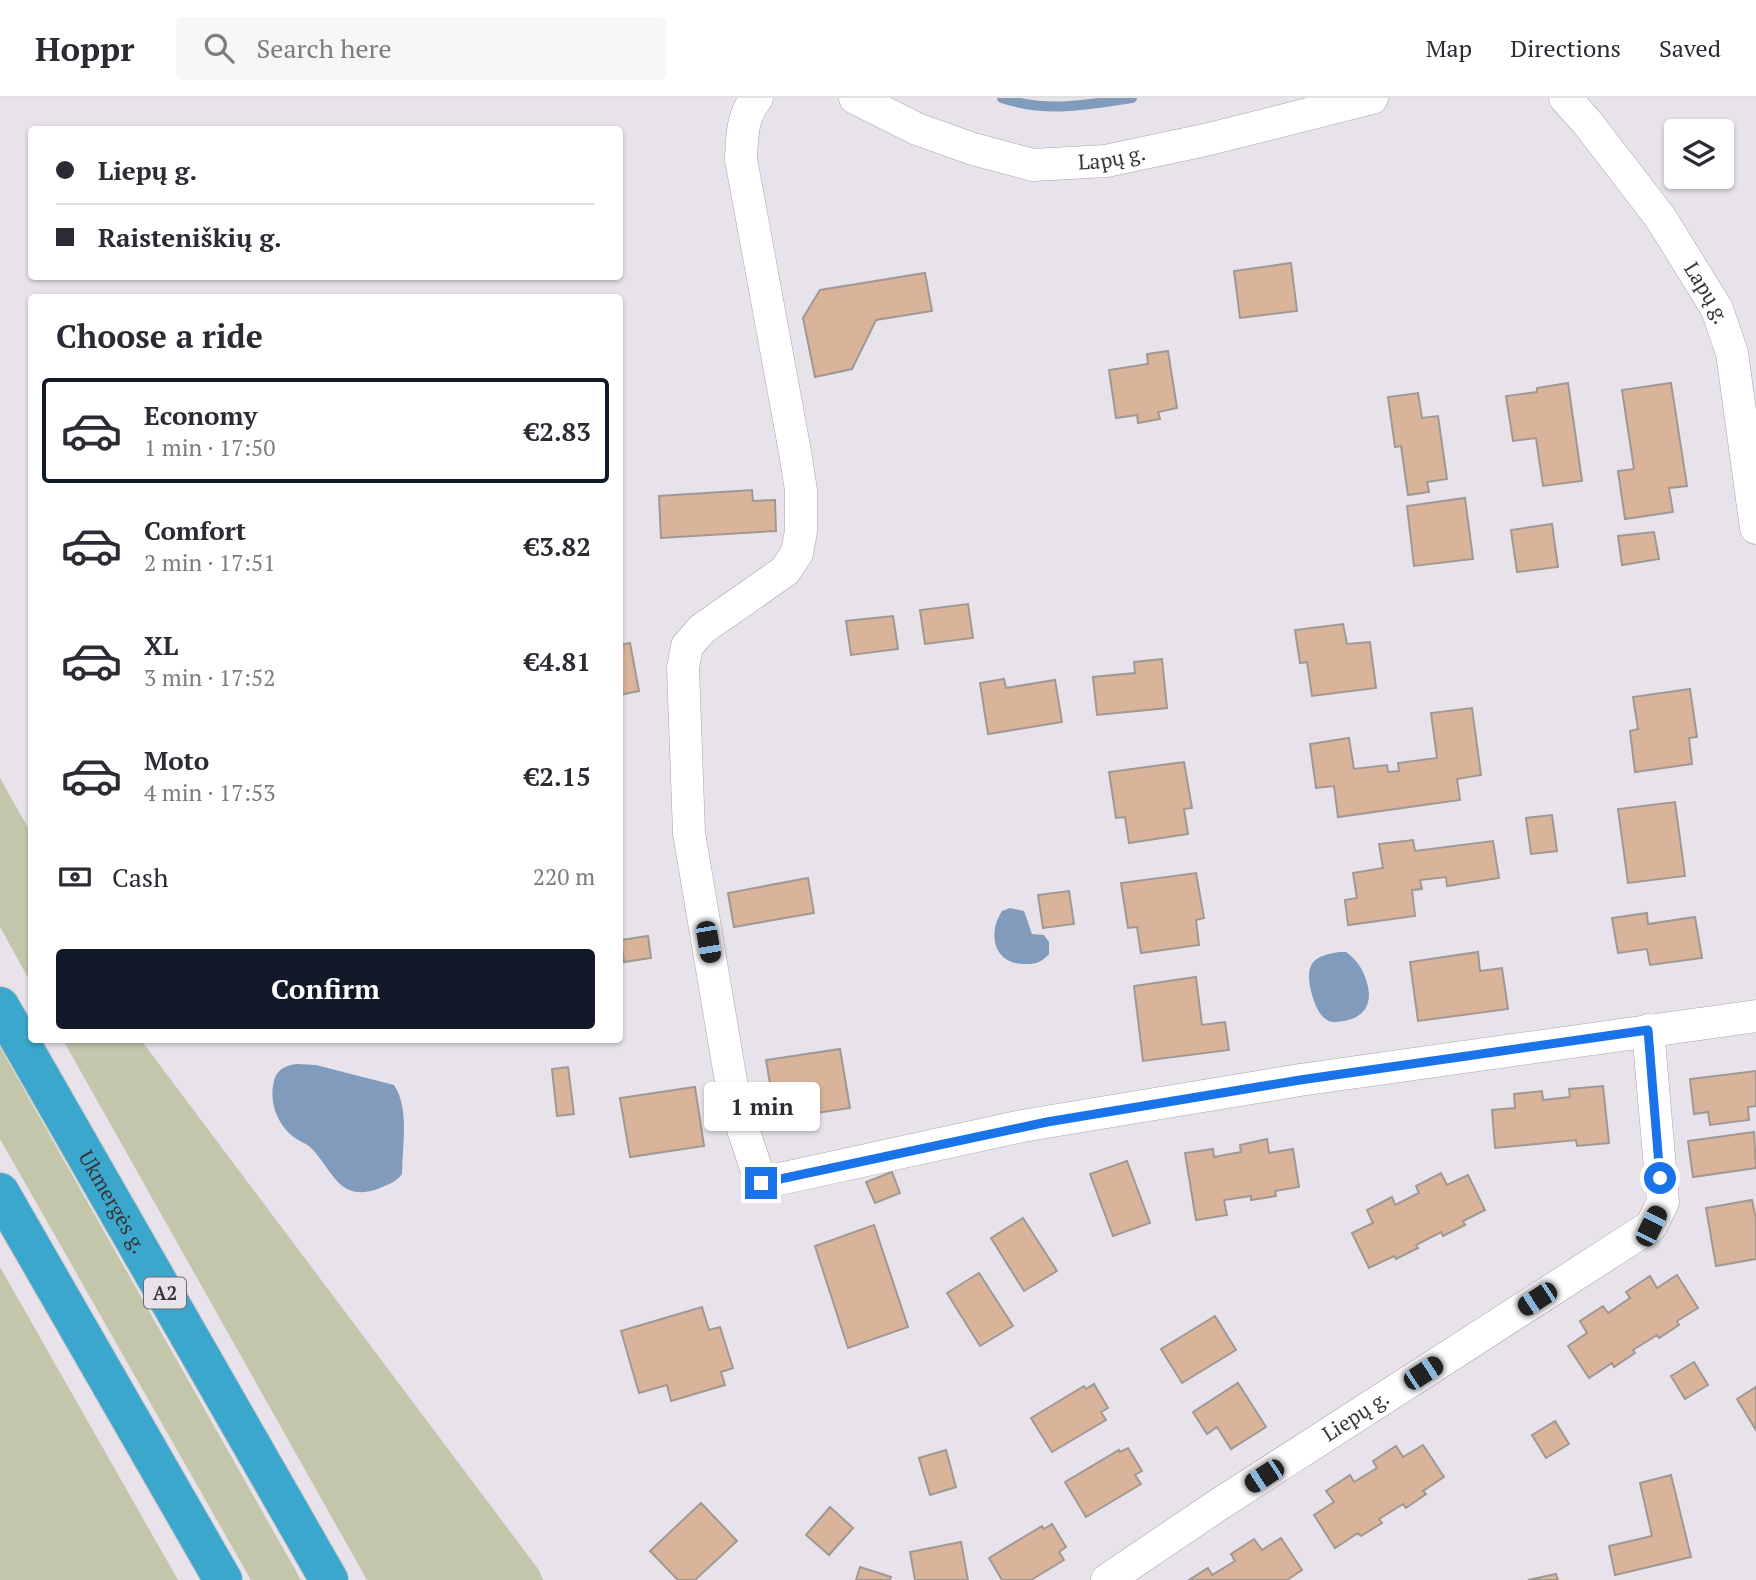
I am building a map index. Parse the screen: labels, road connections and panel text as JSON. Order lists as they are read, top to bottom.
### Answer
{
  "streets": {
    "highway": ["Ukmergės g.", "A2"],
    "street": ["Lapų g.", "Liepų g."]
  },
  "page": {
    "header": "Hoppr",
    "search": "Search here",
    "nav": ["Map", "Directions", "Saved"],
    "banner": ["Liepų g.", "Raisteniškių g."],
    "heading": "Choose a ride",
    "list": [
      {
        "name": "Economy",
        "note": "1 min · 17:50",
        "value": "€2.83"
      },
      {
        "name": "Comfort",
        "note": "2 min · 17:51",
        "value": "€3.82"
      },
      {
        "name": "XL",
        "note": "3 min · 17:52",
        "value": "€4.81"
      },
      {
        "name": "Moto",
        "note": "4 min · 17:53",
        "value": "€2.15"
      }
    ],
    "pay": ["Cash", "220 m"],
    "buttons": "Confirm",
    "bubble": "1 min"
  }
}
